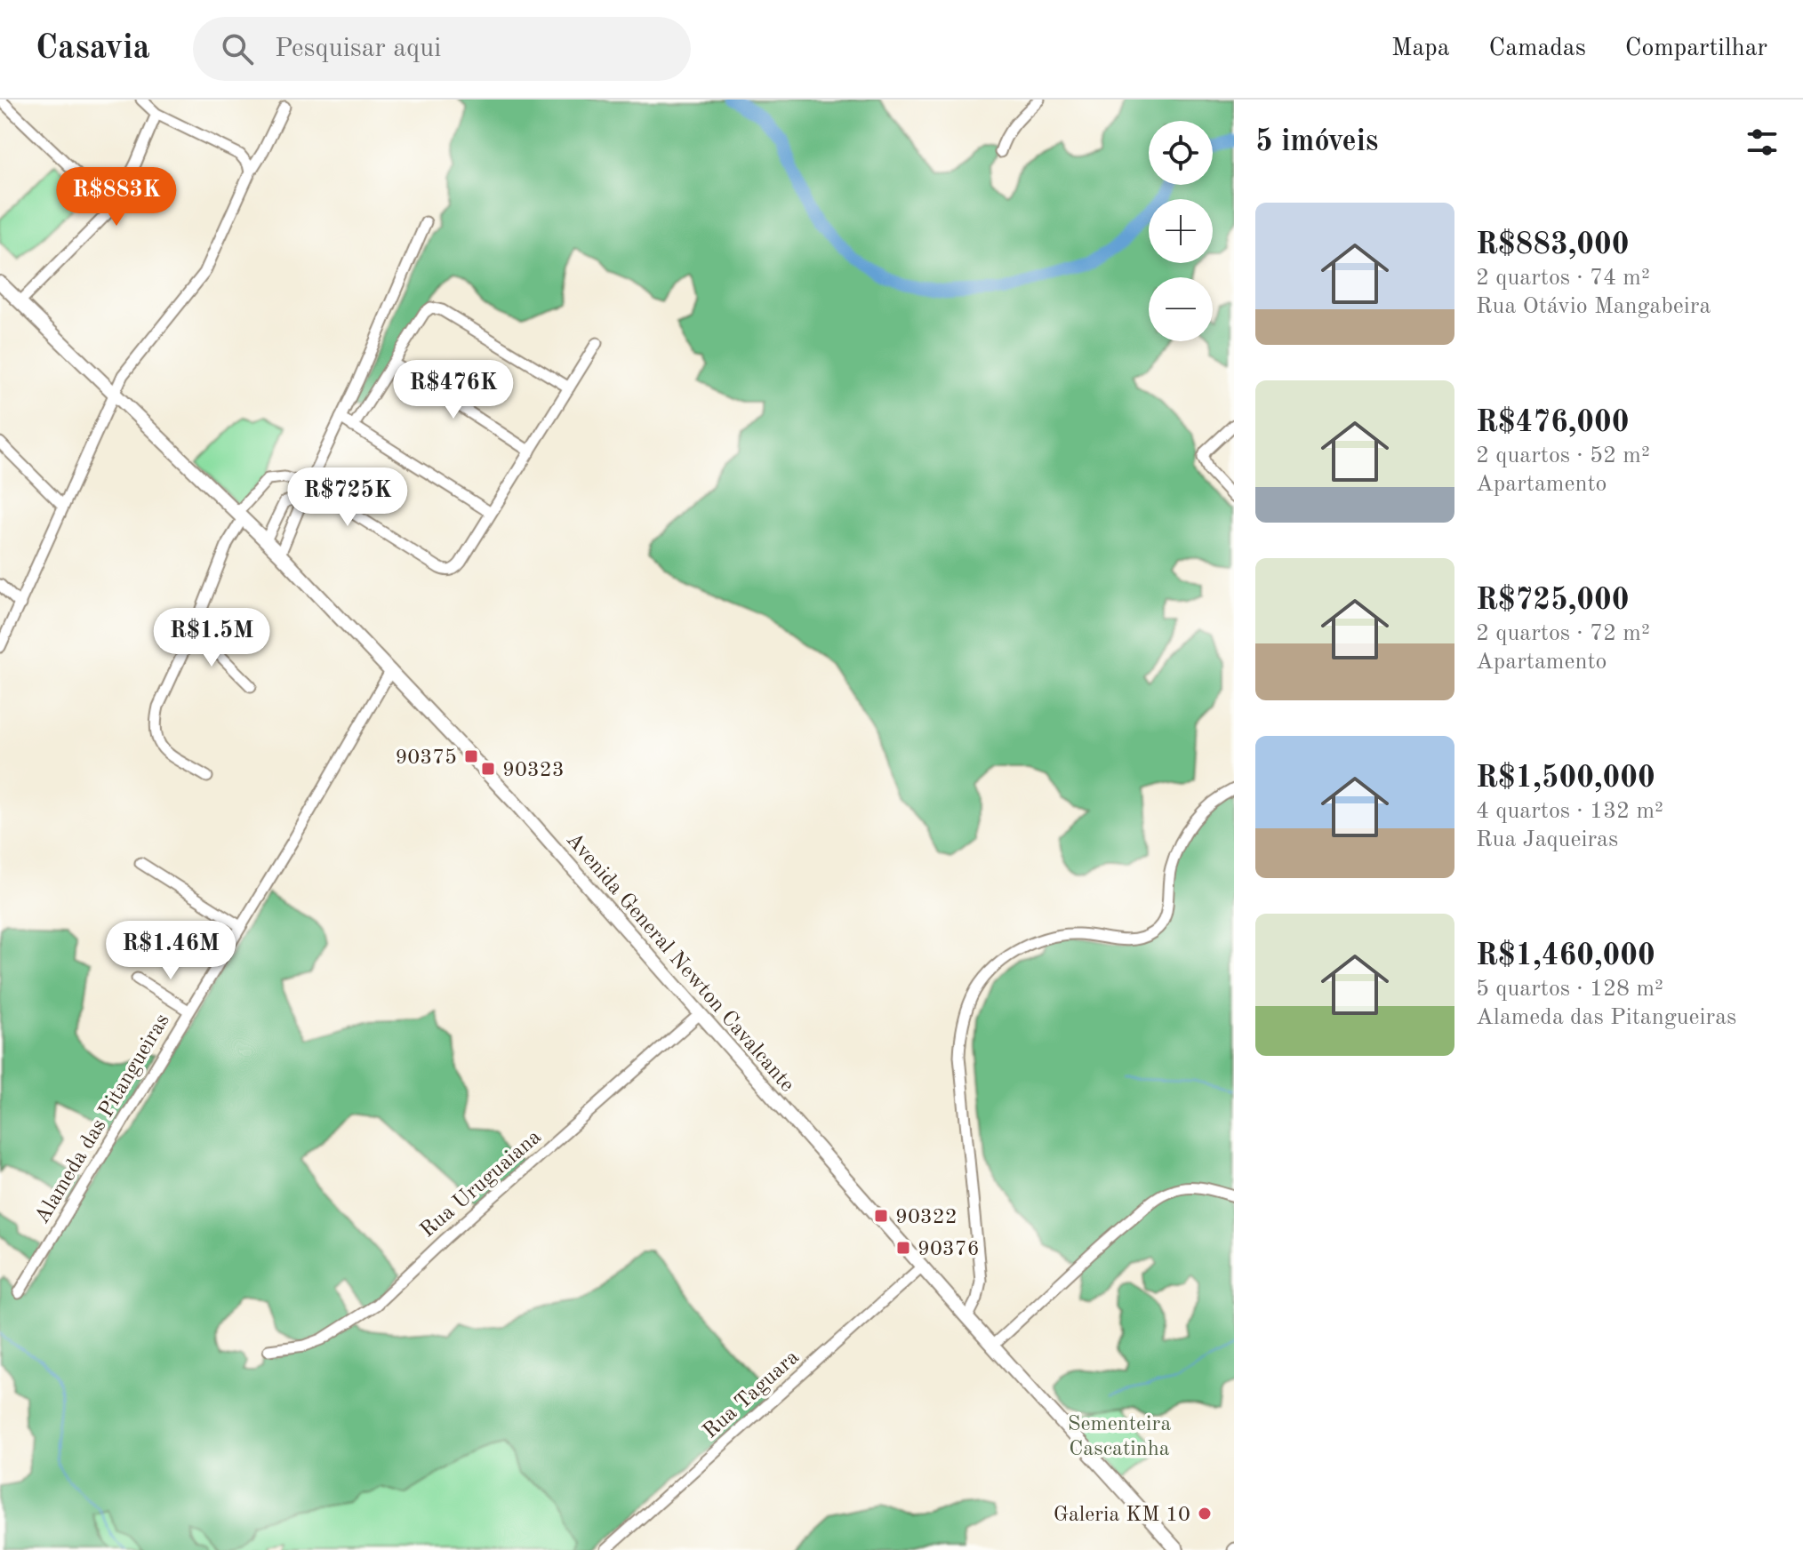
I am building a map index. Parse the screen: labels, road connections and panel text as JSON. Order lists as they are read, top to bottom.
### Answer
{
  "streets": {
    "main road": ["Avenida General Newton Cavalcante"],
    "street": ["Alameda das Pitangueiras", "Rua Uruguaiana", "Rua Taguara"]
  },
  "crossings": [
    ["Avenida General Newton Cavalcante", "Alameda das Pitangueiras"],
    ["Avenida General Newton Cavalcante", "Rua Uruguaiana"],
    ["Avenida General Newton Cavalcante", "Rua Taguara"]
  ],
  "parks": ["Sementeira Cascatinha"],
  "places": {
    "transit": [
      "90375",
      "90323",
      "90322",
      "90376"
    ],
    "other": ["Galeria KM 10"]
  },
  "page": {
    "header": "Casavia",
    "search": "Pesquisar aqui",
    "nav": ["Mapa", "Camadas", "Compartilhar"],
    "heading": "5 imóveis",
    "map_buttons": ["+", "−"],
    "price": [
      "R$883K",
      "R$476K",
      "R$725K",
      "R$1.5M",
      "R$1.46M"
    ],
    "list": [
      {
        "name": "R$883,000",
        "note": "2 quartos · 74 m² · Rua Otávio Mangabeira"
      },
      {
        "name": "R$476,000",
        "note": "2 quartos · 52 m² · Apartamento"
      },
      {
        "name": "R$725,000",
        "note": "2 quartos · 72 m² · Apartamento"
      },
      {
        "name": "R$1,500,000",
        "note": "4 quartos · 132 m² · Rua Jaqueiras"
      },
      {
        "name": "R$1,460,000",
        "note": "5 quartos · 128 m² · Alameda das Pitangueiras"
      }
    ]
  }
}
